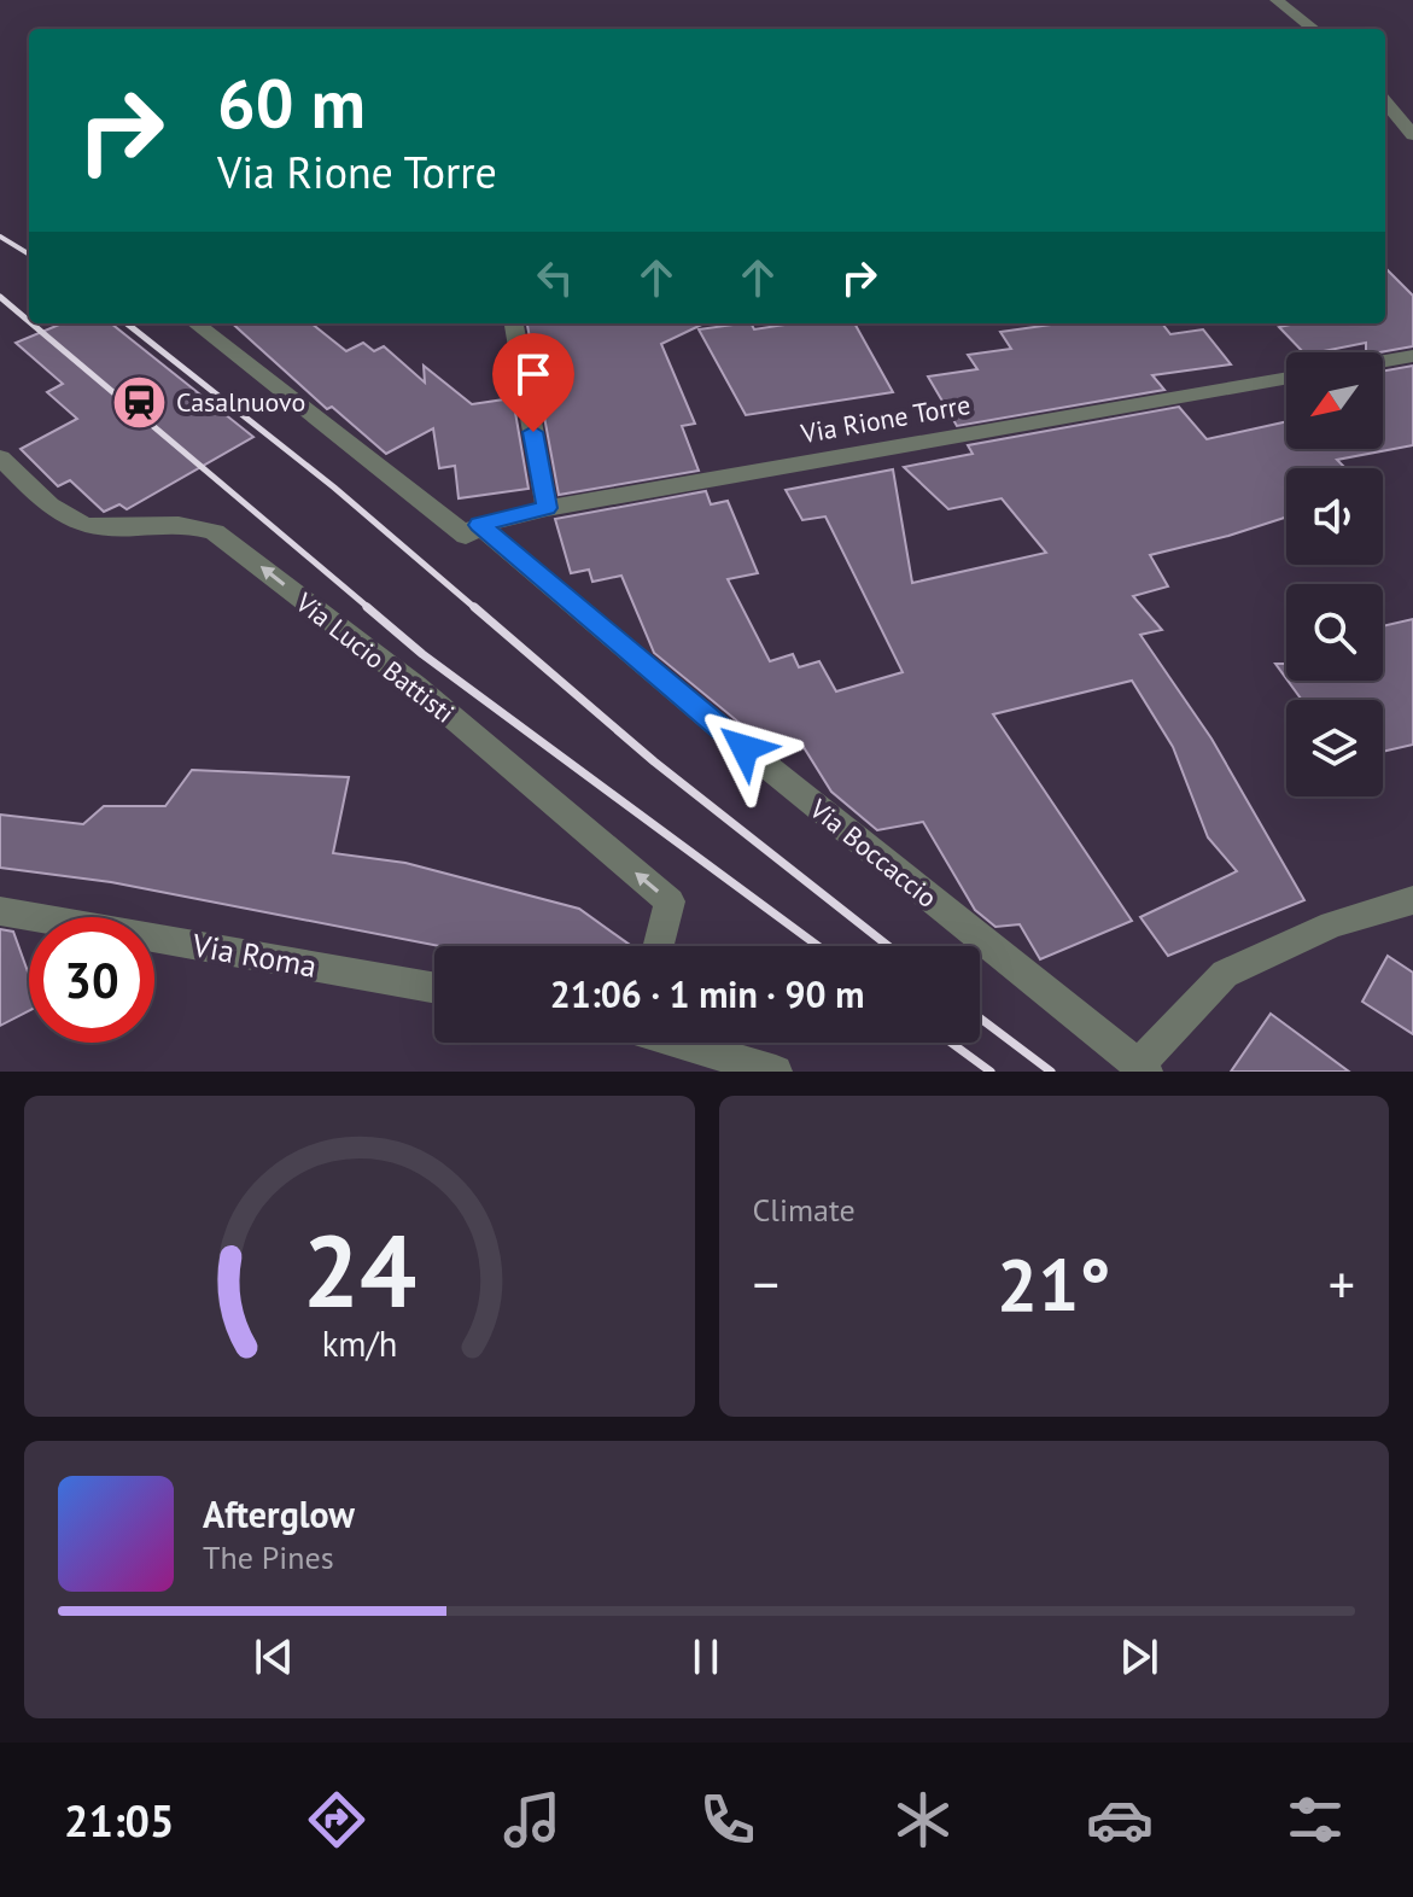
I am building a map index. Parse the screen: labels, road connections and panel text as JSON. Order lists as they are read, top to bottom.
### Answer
{
  "streets": {
    "street": [
      "Via Rione Torre",
      "Via Lucio Battisti",
      "Via Boccaccio",
      "Via Roma"
    ]
  },
  "crossings": [
    ["Via Rione Torre", "Via Boccaccio"]
  ],
  "places": {
    "station": ["Casalnuovo"]
  },
  "north": "bottom left",
  "page": {
    "turn": ["60 m", "Via Rione Torre"],
    "limit": "30",
    "trip": "21:06 · 1 min · 90 m",
    "tile": "Climate",
    "heat": ["−", "21°", "+"],
    "song": ["Afterglow", "The Pines"],
    "tabs": "21:05",
    "gauge": ["24", "km/h"]
  }
}
